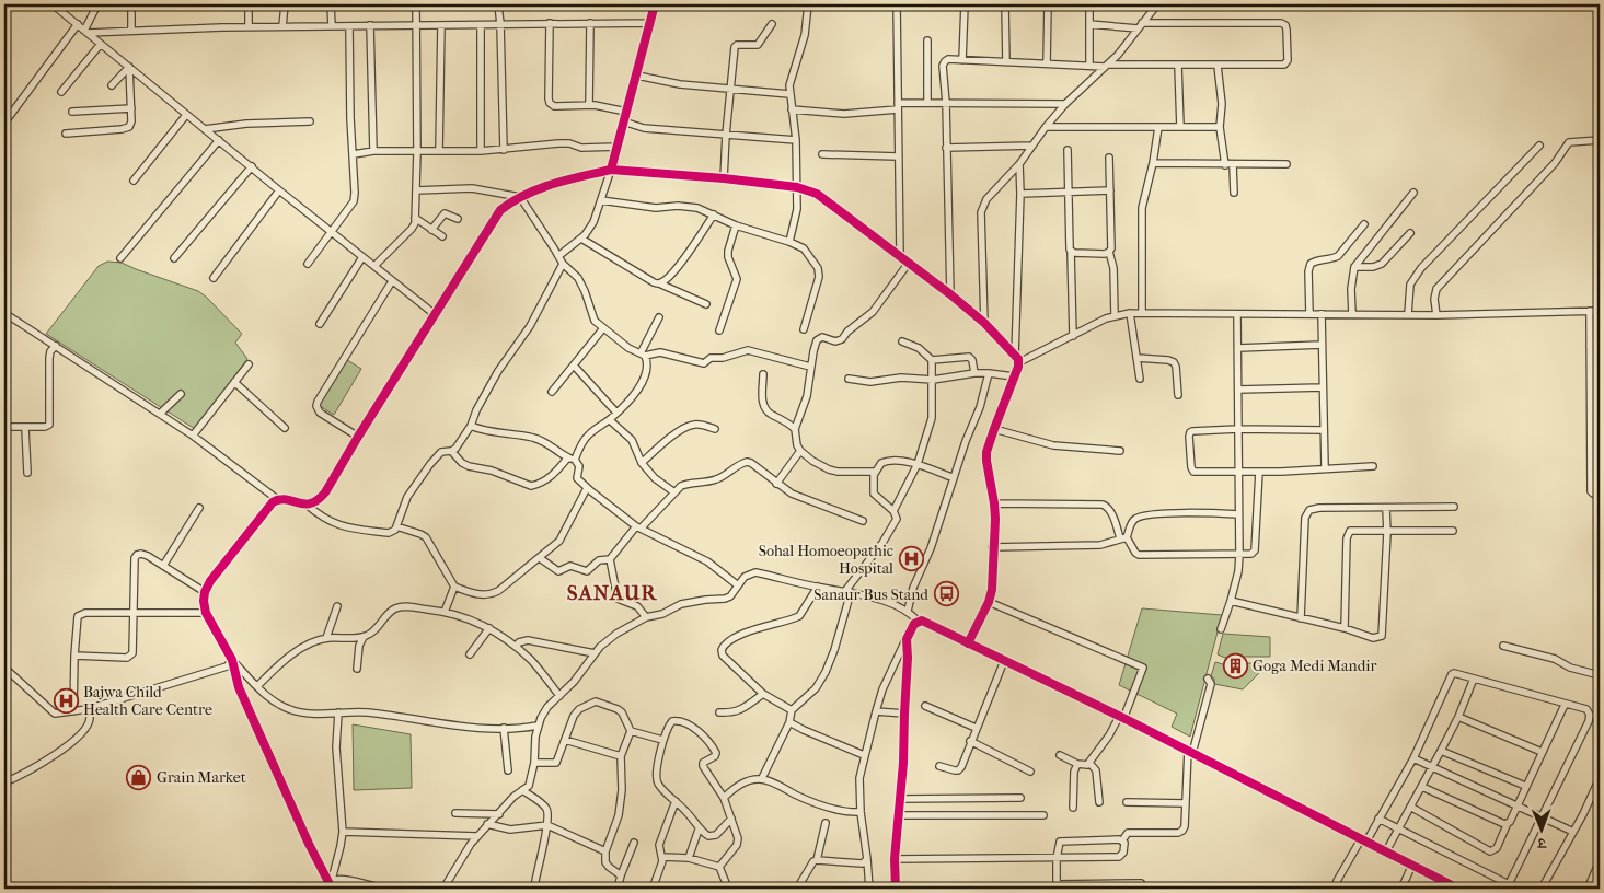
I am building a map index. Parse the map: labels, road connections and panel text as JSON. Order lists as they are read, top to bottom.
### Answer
{
  "districts": ["SANAUR"],
  "places": {
    "hospital": ["Sohal Homoeopathic Hospital", "Bajwa Child Health Care Centre"],
    "bus stop": ["Sanaur Bus Stand"],
    "building": ["Goga Medi Mandir"],
    "shop": ["Grain Market"]
  },
  "north": "bottom"
}
